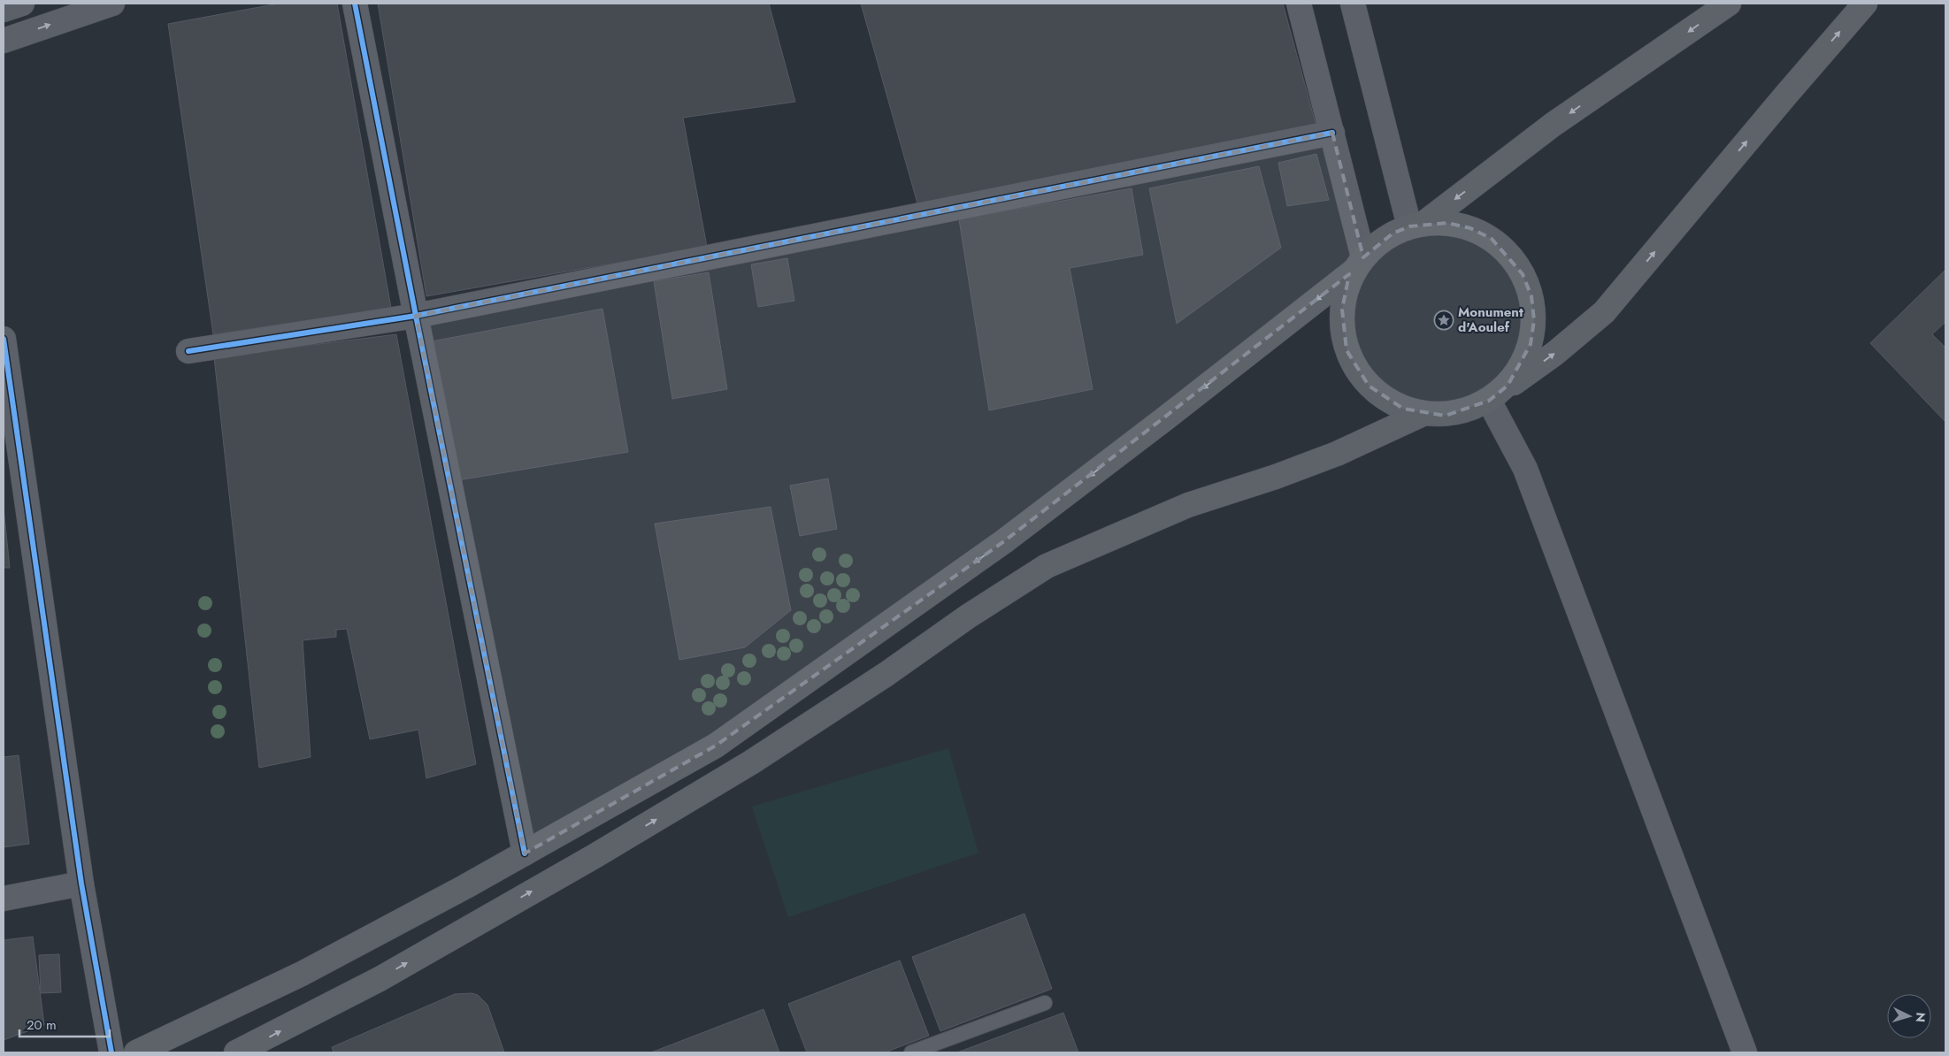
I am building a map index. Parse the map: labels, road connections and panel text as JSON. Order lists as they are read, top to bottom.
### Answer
{
  "places": {
    "place": ["Monument d'Aoulef"]
  },
  "scale_bar": "20 m",
  "north": "right"
}
